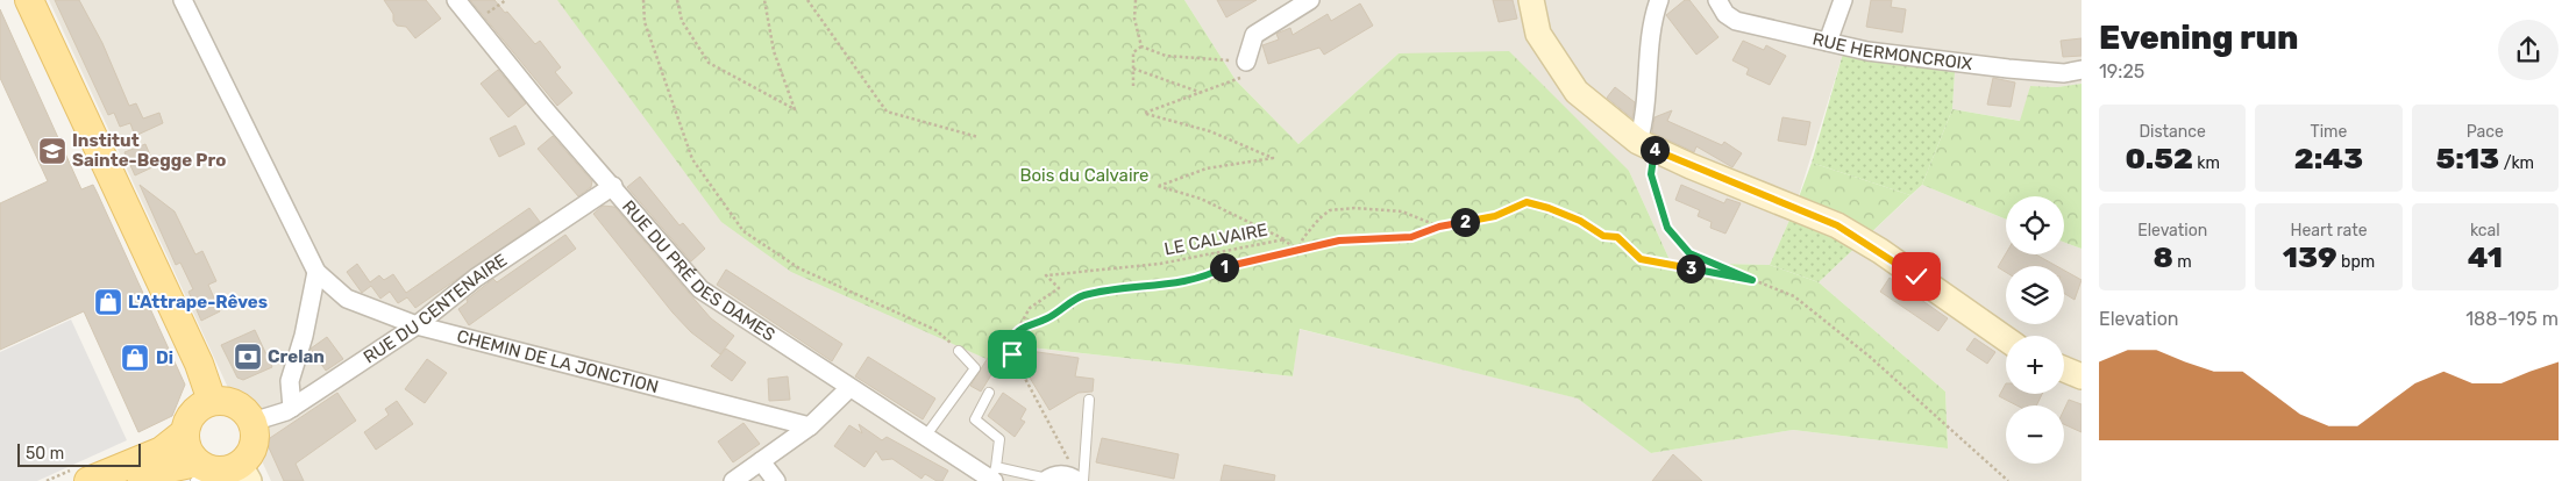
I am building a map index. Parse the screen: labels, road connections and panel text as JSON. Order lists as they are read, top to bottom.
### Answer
{
  "streets": {
    "street": [
      "RUE HERMONCROIX",
      "RUE DU PRÉ DES DAMES",
      "RUE DU CENTENAIRE",
      "CHEMIN DE LA JONCTION"
    ],
    "path": ["LE CALVAIRE"]
  },
  "crossings": [
    ["RUE DU PRÉ DES DAMES", "RUE DU CENTENAIRE"],
    ["RUE DU CENTENAIRE", "CHEMIN DE LA JONCTION"]
  ],
  "parks": ["Bois du Calvaire"],
  "places": {
    "school or university": ["Institut Sainte-Begge Pro"],
    "shop": ["L'Attrape-Rêves", "Di"],
    "bank": ["Crelan"]
  },
  "scale_bar": "50 m",
  "page": {
    "heading": ["Evening run", "19:25"],
    "stats": [
      ["Distance", "0.52 km"],
      ["Time", "2:43"],
      ["Pace", "5:13 /km"],
      ["Elevation", "8 m"],
      ["Heart rate", "139 bpm"],
      ["kcal", "41"]
    ],
    "pins": [
      "4",
      "2",
      "1",
      "3"
    ],
    "map_buttons": ["+", "−"],
    "chart": ["Elevation", "188–195 m"],
    "scale": "50 m"
  }
}
